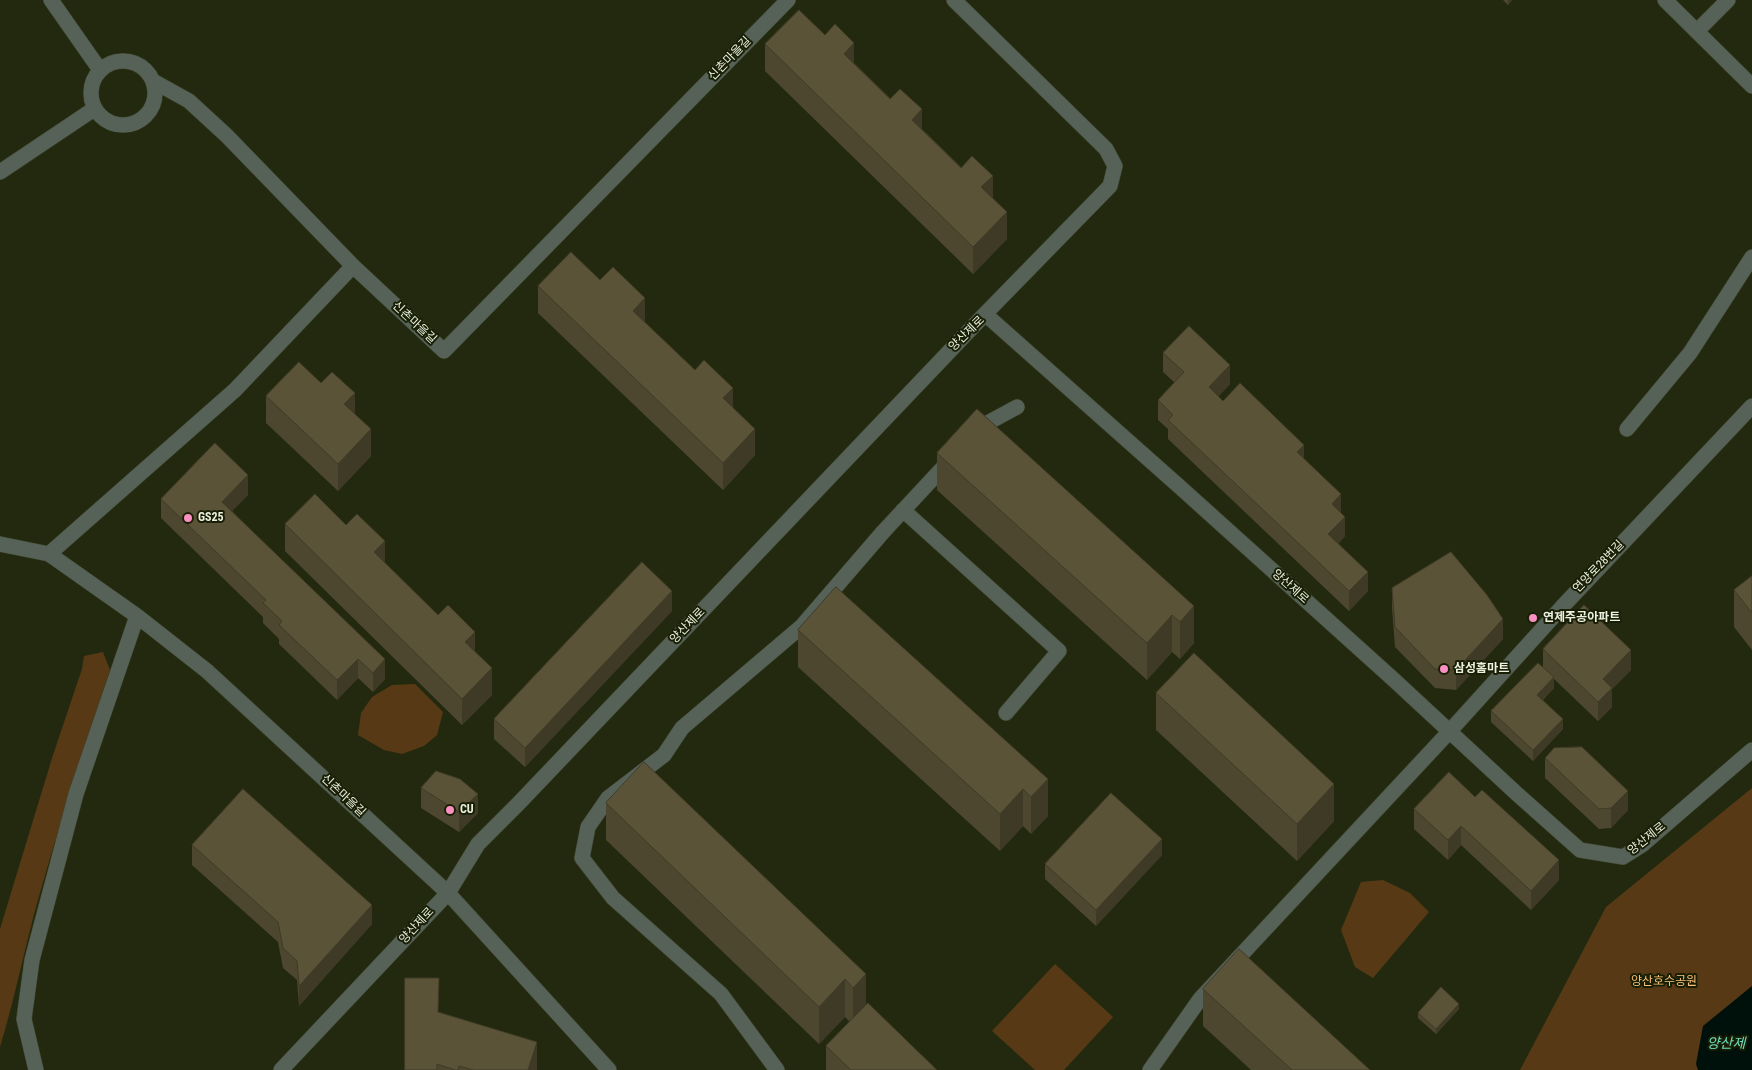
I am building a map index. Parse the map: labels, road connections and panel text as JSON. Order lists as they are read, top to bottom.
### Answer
{
  "streets": {
    "street": ["신촌마을길", "양산제로", "연양로28번길"]
  },
  "crossings": [
    ["신촌마을길", "양산제로"],
    ["양산제로", "연양로28번길"]
  ],
  "water": ["양산제"],
  "parks": ["양산호수공원"],
  "places": [
    "GS25",
    "연제주공아파트",
    "삼성홈마트",
    "CU"
  ]
}
